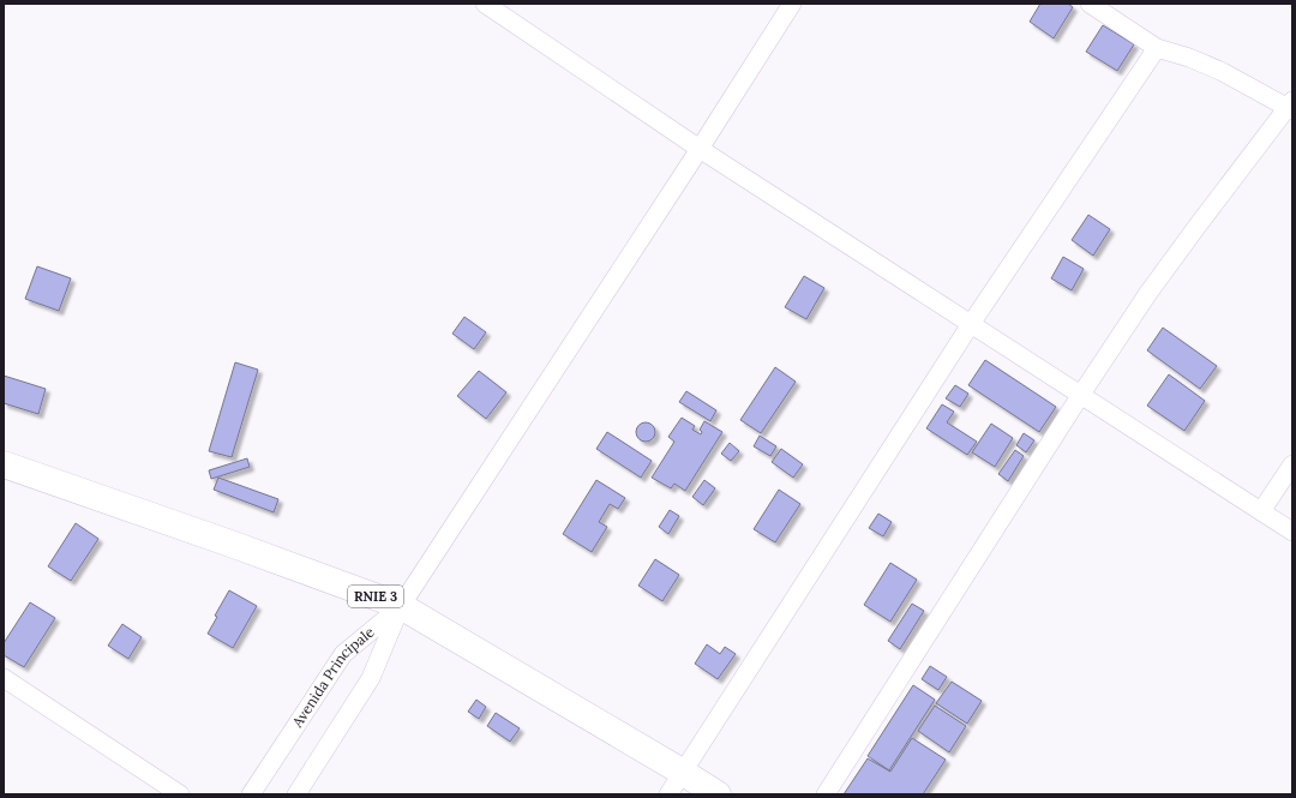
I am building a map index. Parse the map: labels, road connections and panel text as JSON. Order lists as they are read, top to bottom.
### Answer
{
  "streets": {
    "highway": ["RNIE 3"],
    "street": ["Avenida Principale"]
  },
  "crossings": [
    ["RNIE 3", "Avenida Principale"]
  ]
}
